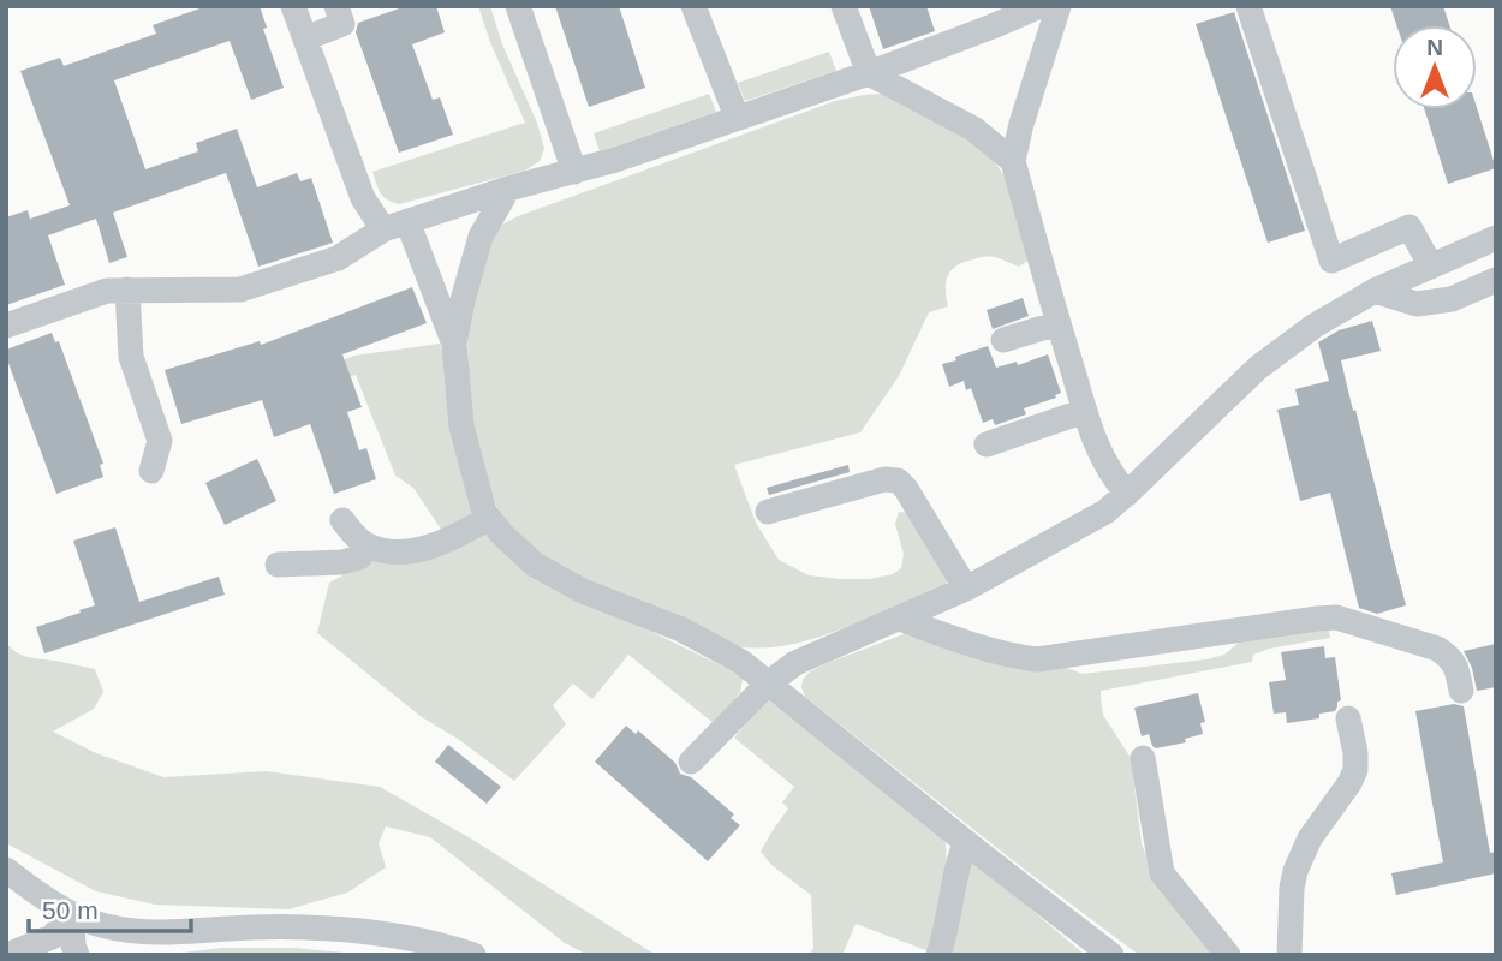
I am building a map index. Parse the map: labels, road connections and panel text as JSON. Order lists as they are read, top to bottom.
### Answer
{
  "scale_bar": "50 m",
  "north": "top"
}
